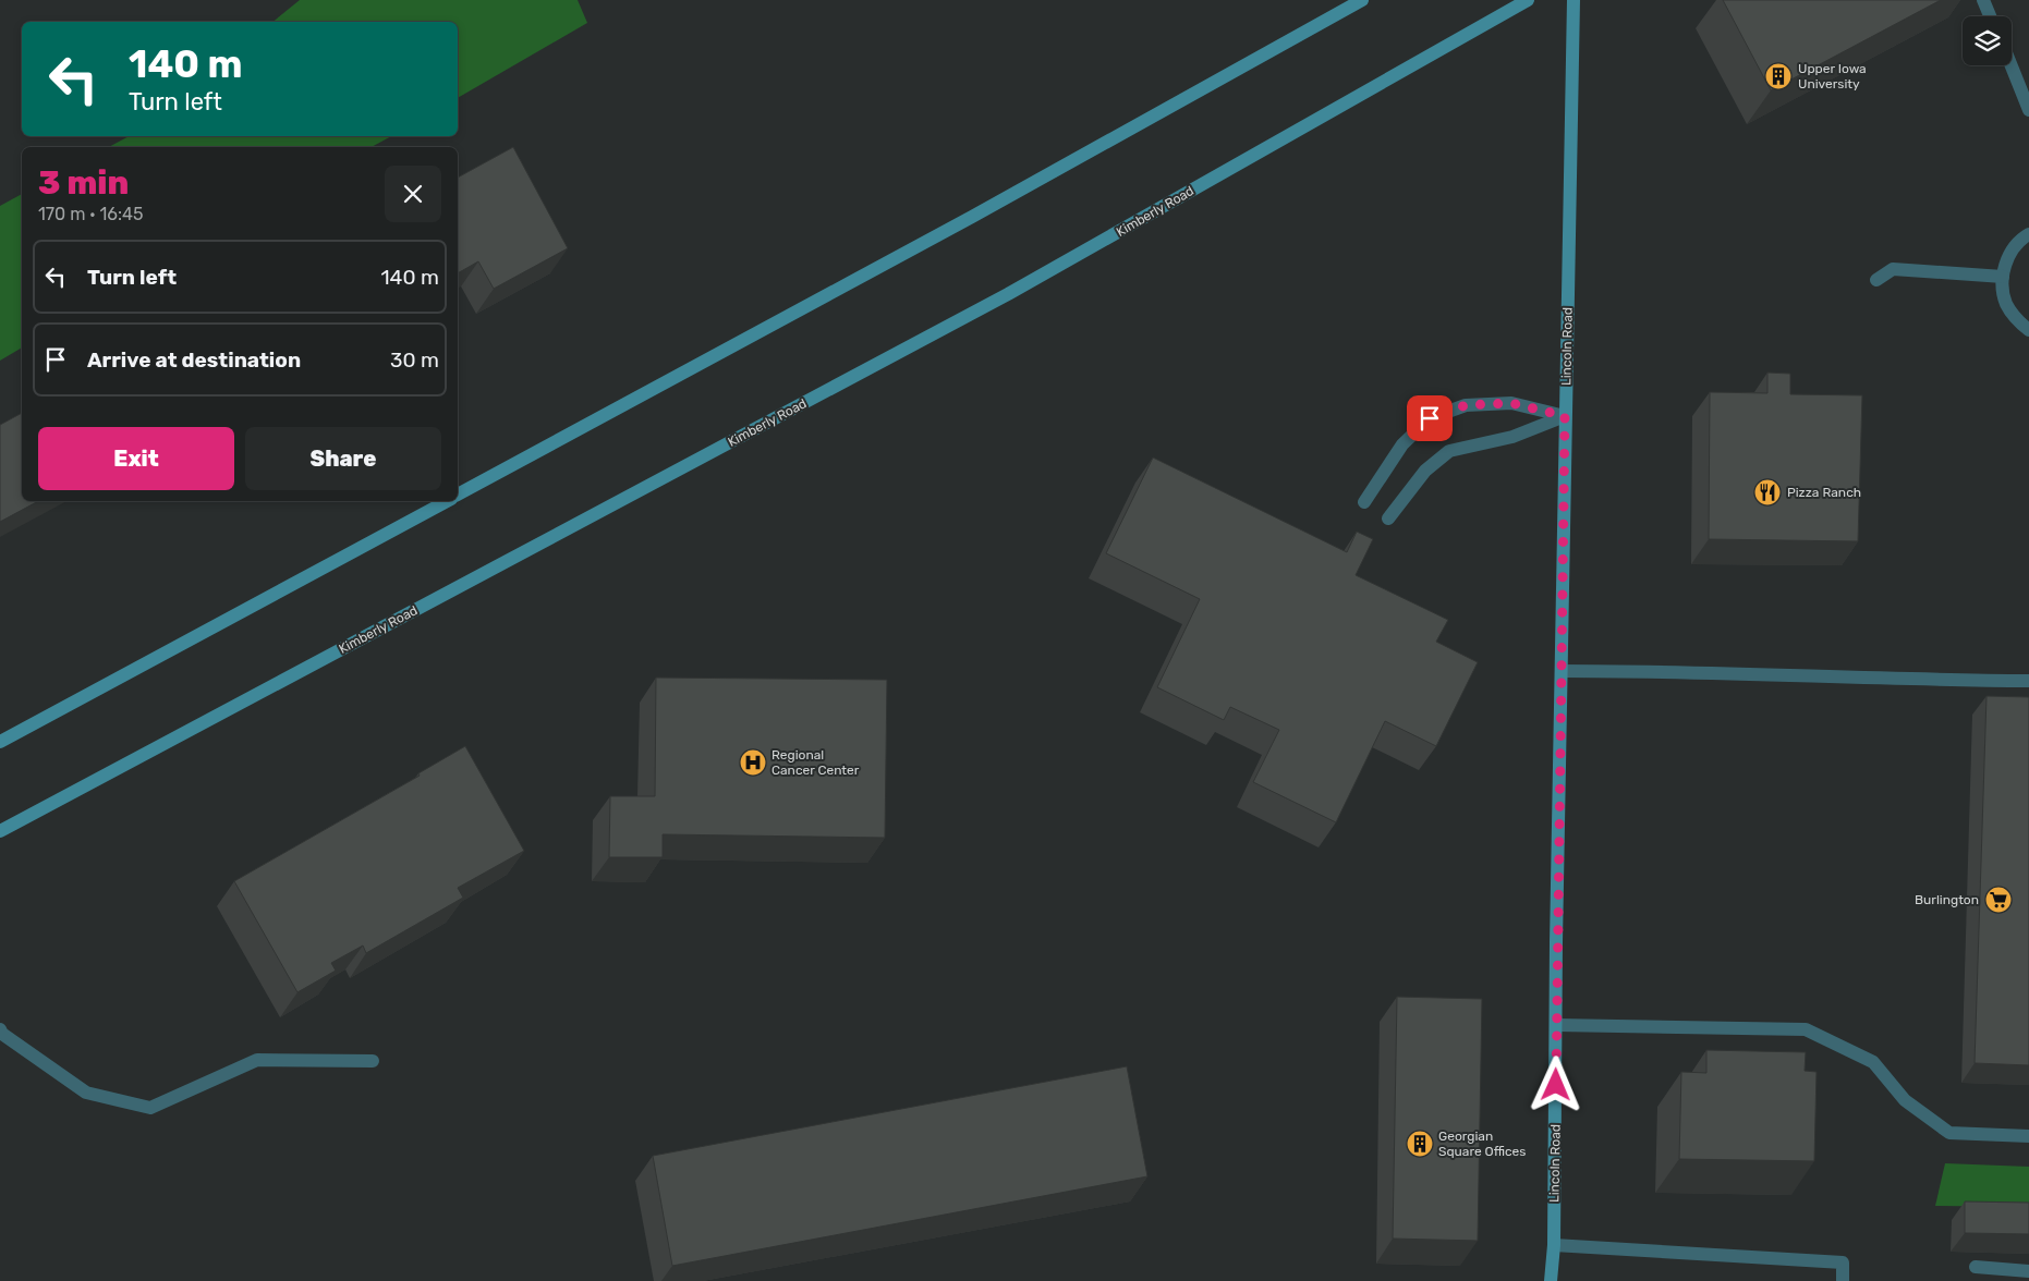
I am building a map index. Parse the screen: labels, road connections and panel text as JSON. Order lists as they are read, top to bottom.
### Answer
{
  "streets": {
    "main road": ["Kimberly Road", "Lincoln Road"]
  },
  "places": {
    "building": ["Upper Iowa University", "Georgian Square Offices"],
    "restaurant": ["Pizza Ranch"],
    "hospital": ["Regional Cancer Center"],
    "supermarket": ["Burlington"]
  },
  "page": {
    "turn": ["140 m", "Turn left"],
    "heading": ["3 min", "170 m · 16:45"],
    "list": [
      {
        "name": "Turn left",
        "value": "140 m"
      },
      {
        "name": "Arrive at destination",
        "value": "30 m"
      }
    ],
    "buttons": ["Exit", "Share"]
  }
}
